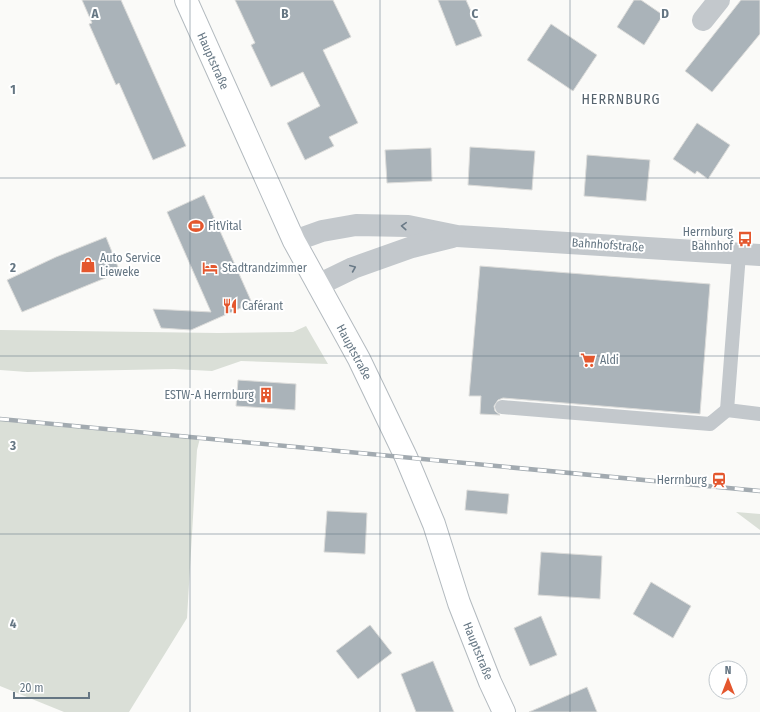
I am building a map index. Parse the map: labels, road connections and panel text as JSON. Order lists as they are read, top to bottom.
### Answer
{
  "streets": {
    "main road": ["Hauptstraße"],
    "street": ["Bahnhofstraße"]
  },
  "crossings": [
    ["Hauptstraße", "Bahnhofstraße"]
  ],
  "districts": ["HERRNBURG"],
  "places": {
    "sports": ["FitVital"],
    "bus stop": ["Herrnburg Bahnhof"],
    "shop": ["Auto Service Lieweke"],
    "hotel": ["Stadtrandzimmer"],
    "restaurant": ["Caférant"],
    "supermarket": ["Aldi"],
    "building": ["ESTW-A Herrnburg"],
    "station": ["Herrnburg"]
  },
  "scale_bar": "20 m",
  "north": "top",
  "grid": {
    "columns": [
      "A",
      "B",
      "C",
      "D"
    ],
    "rows": [
      "1",
      "2",
      "3",
      "4"
    ]
  }
}
